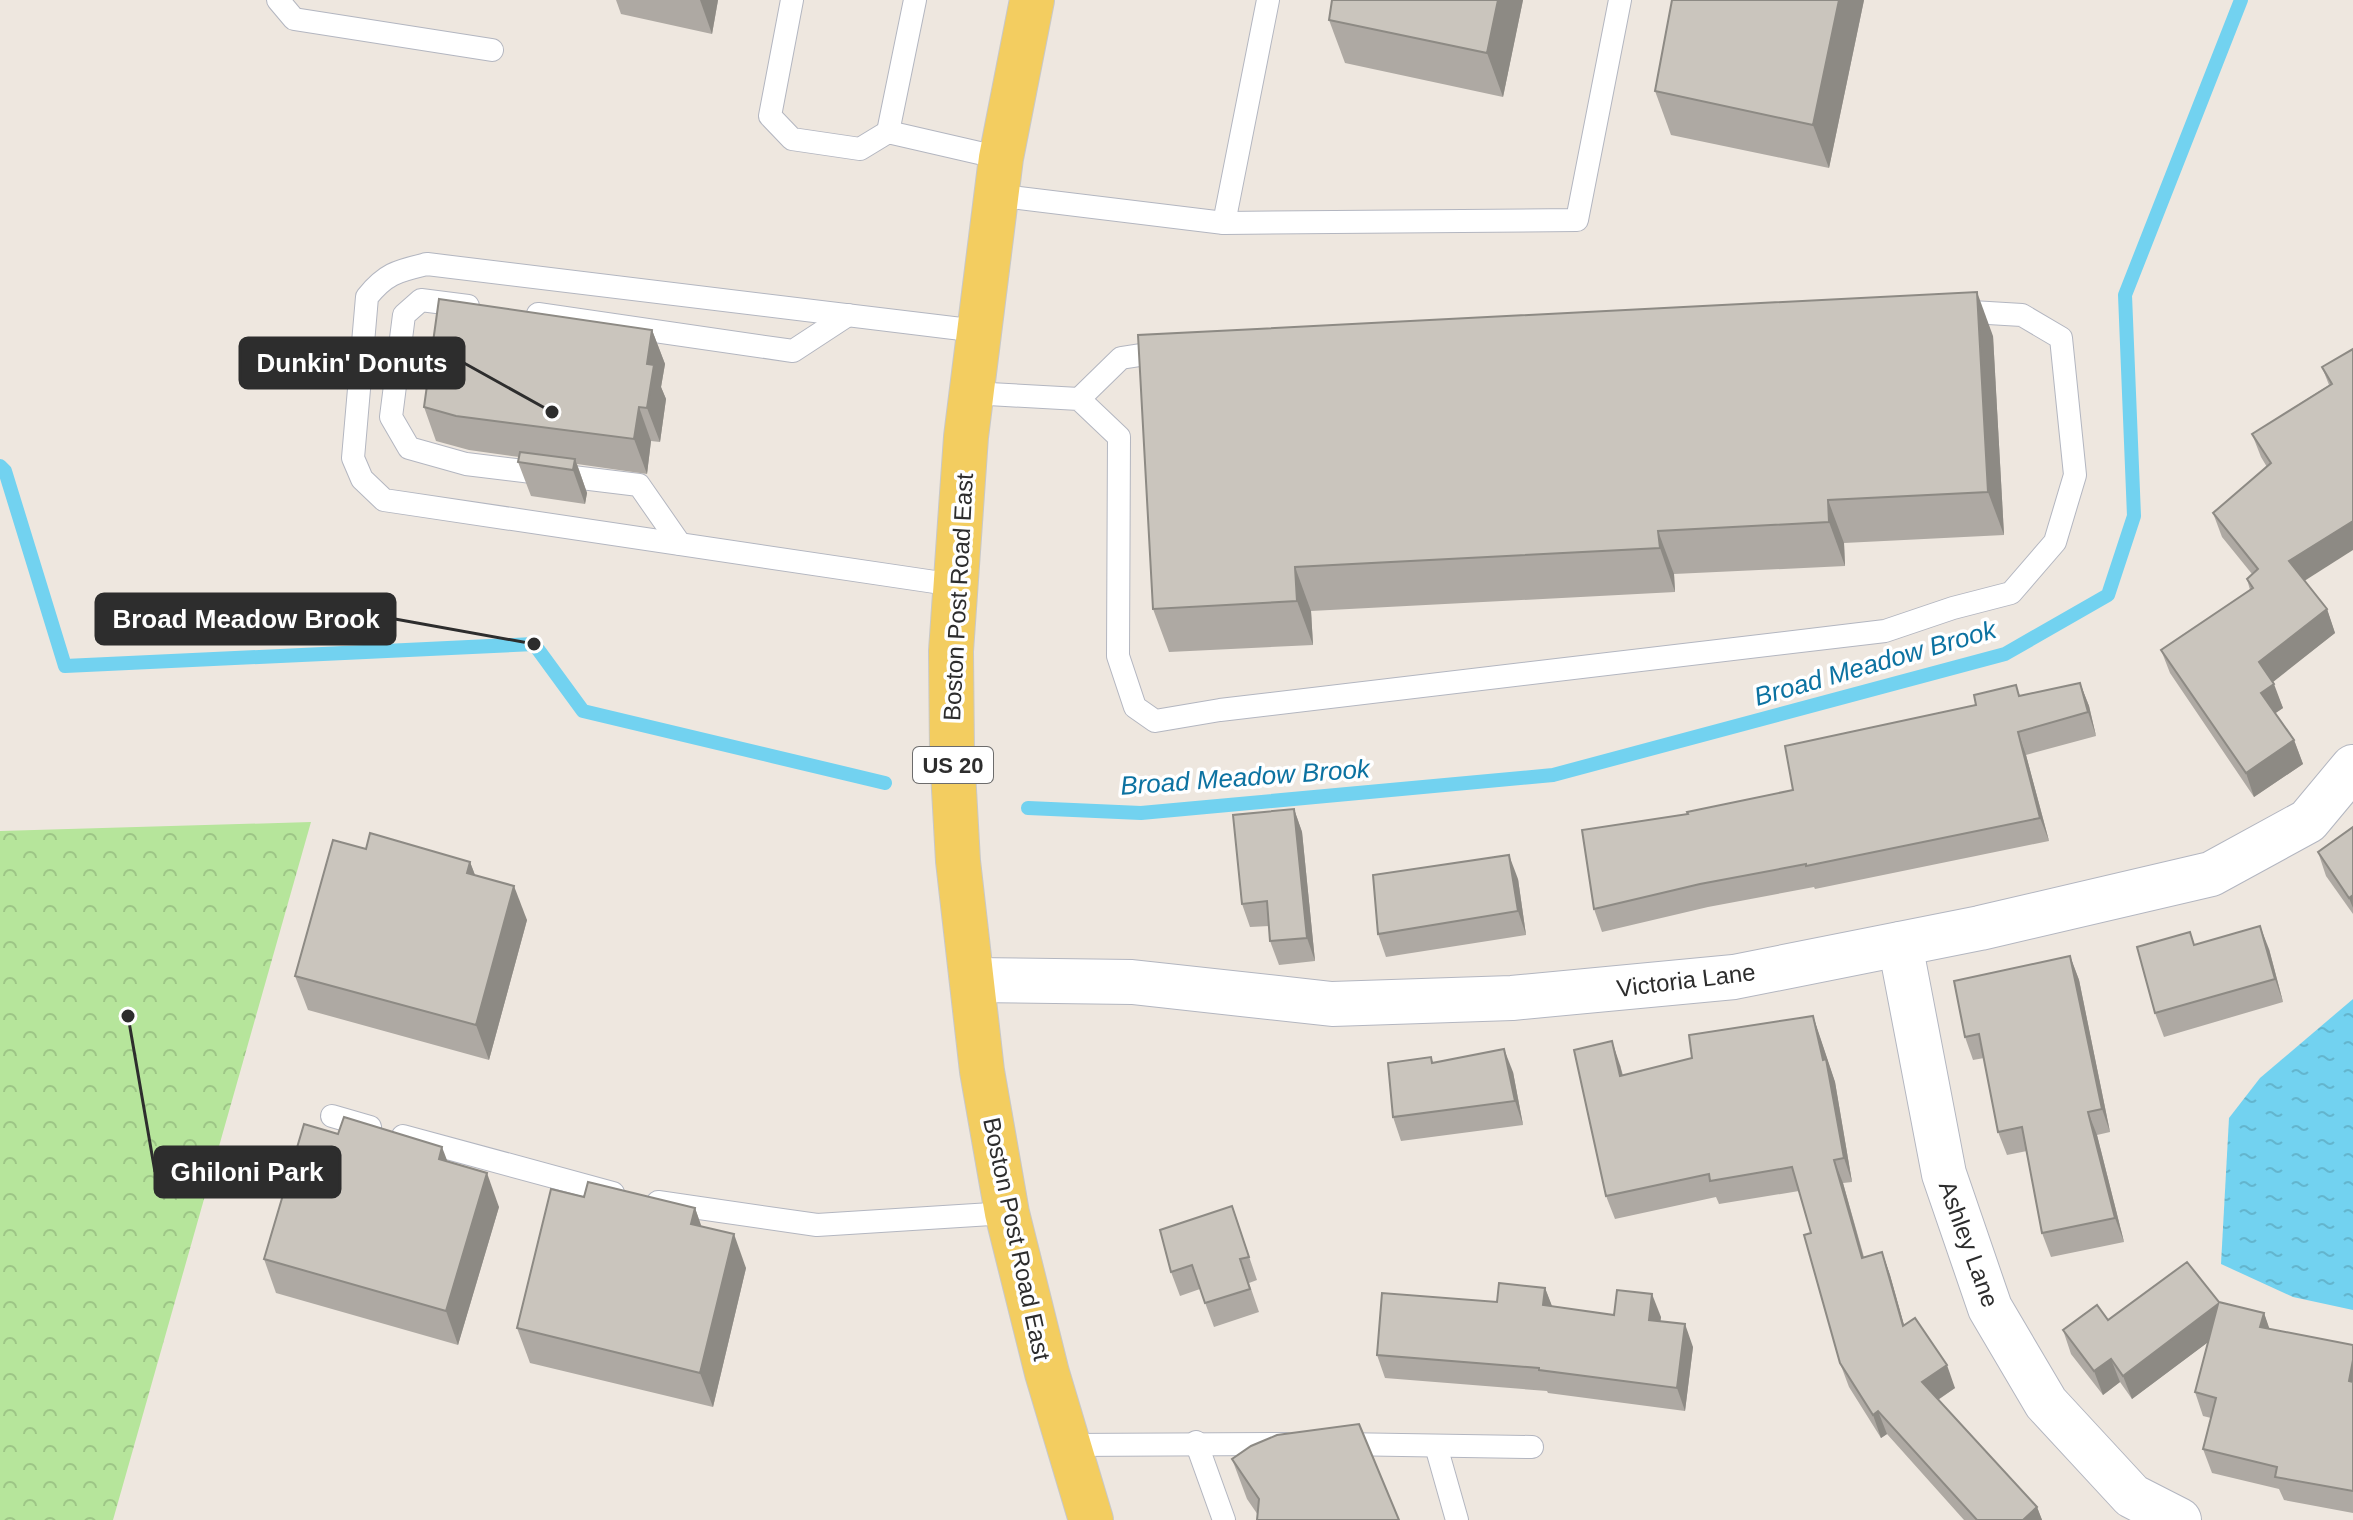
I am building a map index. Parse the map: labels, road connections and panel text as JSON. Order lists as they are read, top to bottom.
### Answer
{
  "streets": {
    "main road": ["Boston Post Road East", "US 20"],
    "street": ["Victoria Lane", "Ashley Lane"]
  },
  "crossings": [
    ["Boston Post Road East", "Victoria Lane"],
    ["Victoria Lane", "Ashley Lane"]
  ],
  "water": ["Broad Meadow Brook"],
  "places": ["Dunkin' Donuts", "Broad Meadow Brook", "Ghiloni Park"]
}
